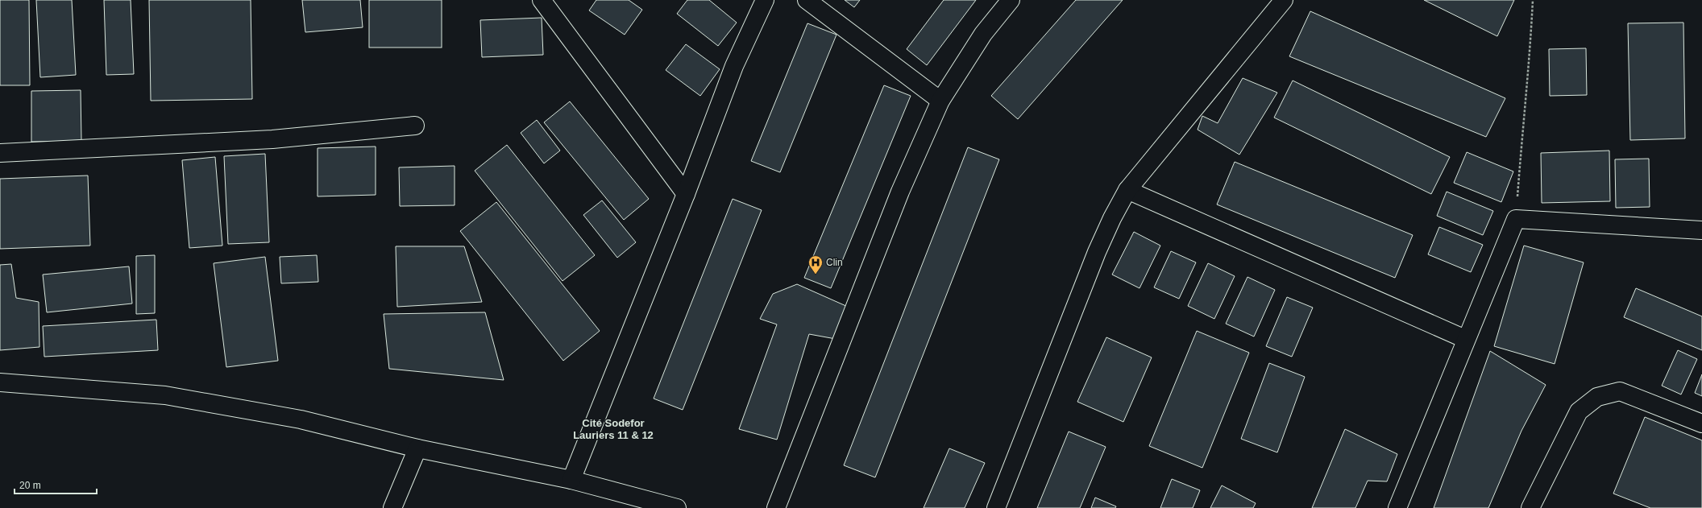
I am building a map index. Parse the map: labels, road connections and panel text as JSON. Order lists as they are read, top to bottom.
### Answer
{
  "districts": ["Cité Sodefor Lauriers 11 & 12"],
  "places": {
    "hospital": ["Clin"]
  },
  "scale_bar": "20 m"
}
